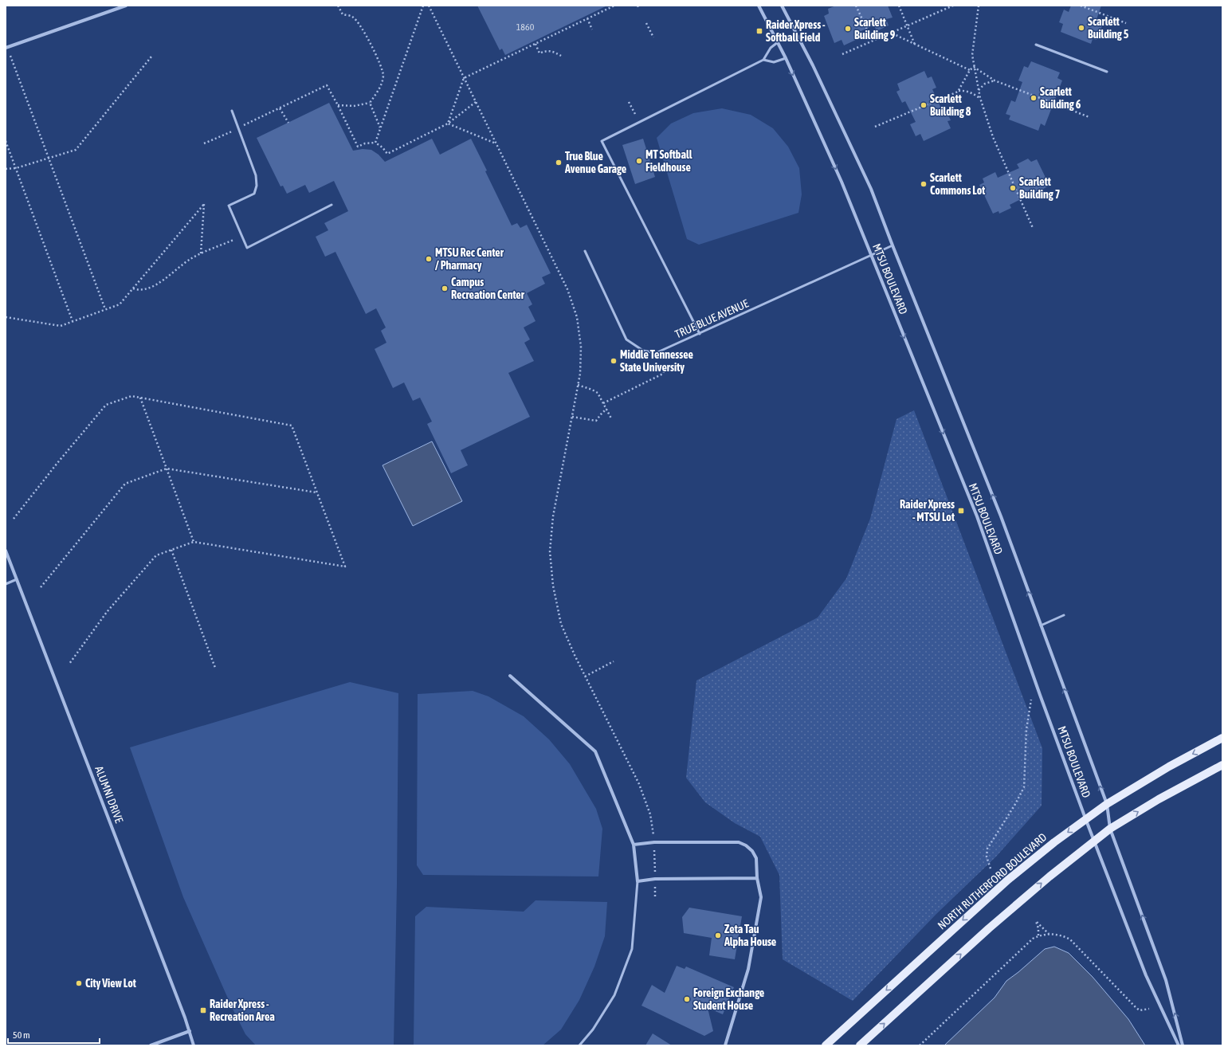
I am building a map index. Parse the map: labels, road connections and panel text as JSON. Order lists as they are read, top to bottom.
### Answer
{
  "streets": {
    "main road": ["NORTH RUTHERFORD BOULEVARD"],
    "street": ["MTSU BOULEVARD", "ALUMNI DRIVE"],
    "lane": ["TRUE BLUE AVENUE"]
  },
  "crossings": [
    ["MTSU BOULEVARD", "TRUE BLUE AVENUE"],
    ["MTSU BOULEVARD", "NORTH RUTHERFORD BOULEVARD"]
  ],
  "places": {
    "other": [
      "Scarlett Building 5",
      "Scarlett Building 9",
      "Scarlett Building 6",
      "Scarlett Building 8",
      "MT Softball Fieldhouse",
      "True Blue Avenue Garage",
      "Scarlett Commons Lot",
      "Scarlett Building 7",
      "MTSU Rec Center / Pharmacy",
      "Campus Recreation Center",
      "Middle Tennessee State University",
      "Zeta Tau Alpha House",
      "City View Lot",
      "Foreign Exchange Student House"
    ],
    "transit": ["Raider Xpress - Softball Field", "Raider Xpress - MTSU Lot", "Raider Xpress - Recreation Area"]
  },
  "house_numbers": ["1860"],
  "scale_bar": "50 m"
}
